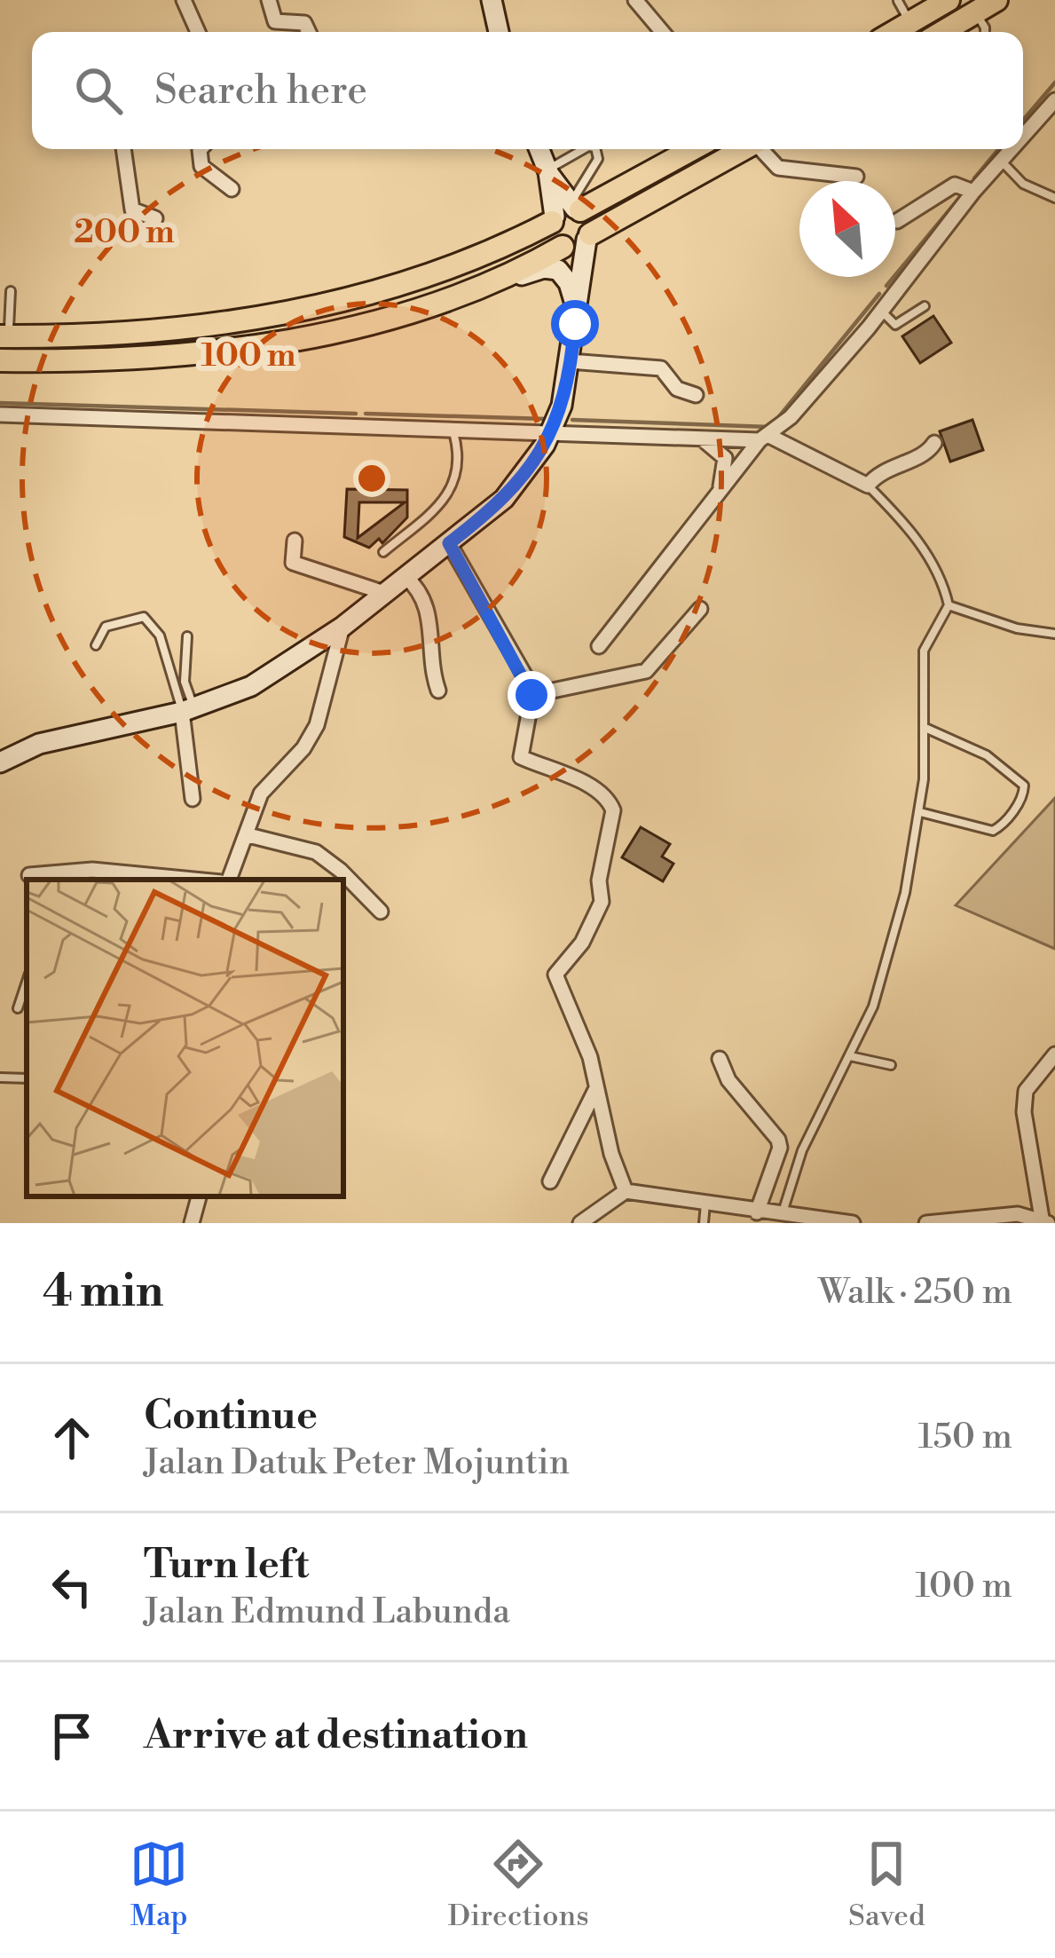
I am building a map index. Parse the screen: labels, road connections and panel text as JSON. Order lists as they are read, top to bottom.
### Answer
{
  "north": "top left",
  "page": {
    "search": "Search here",
    "heading": ["4 min", "Walk · 250 m"],
    "list": [
      ["Continue", "Jalan Datuk Peter Mojuntin", "150 m"],
      ["Turn left", "Jalan Edmund Labunda", "100 m"],
      "Arrive at destination"
    ],
    "nav": ["Map", "Directions", "Saved"]
  },
  "rings": ["200 m", "100 m"]
}
